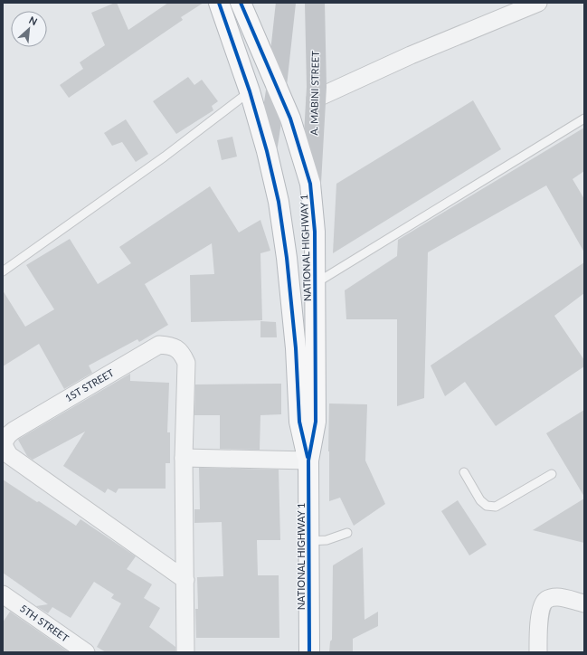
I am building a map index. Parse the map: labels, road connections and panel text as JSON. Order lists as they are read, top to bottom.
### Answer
{
  "streets": {
    "highway": ["NATIONAL HIGHWAY 1"],
    "main road": ["A. MABINI STREET"],
    "street": ["1ST STREET", "5TH STREET"]
  },
  "crossings": [
    ["A. MABINI STREET", "NATIONAL HIGHWAY 1"]
  ],
  "north": "top right"
}
